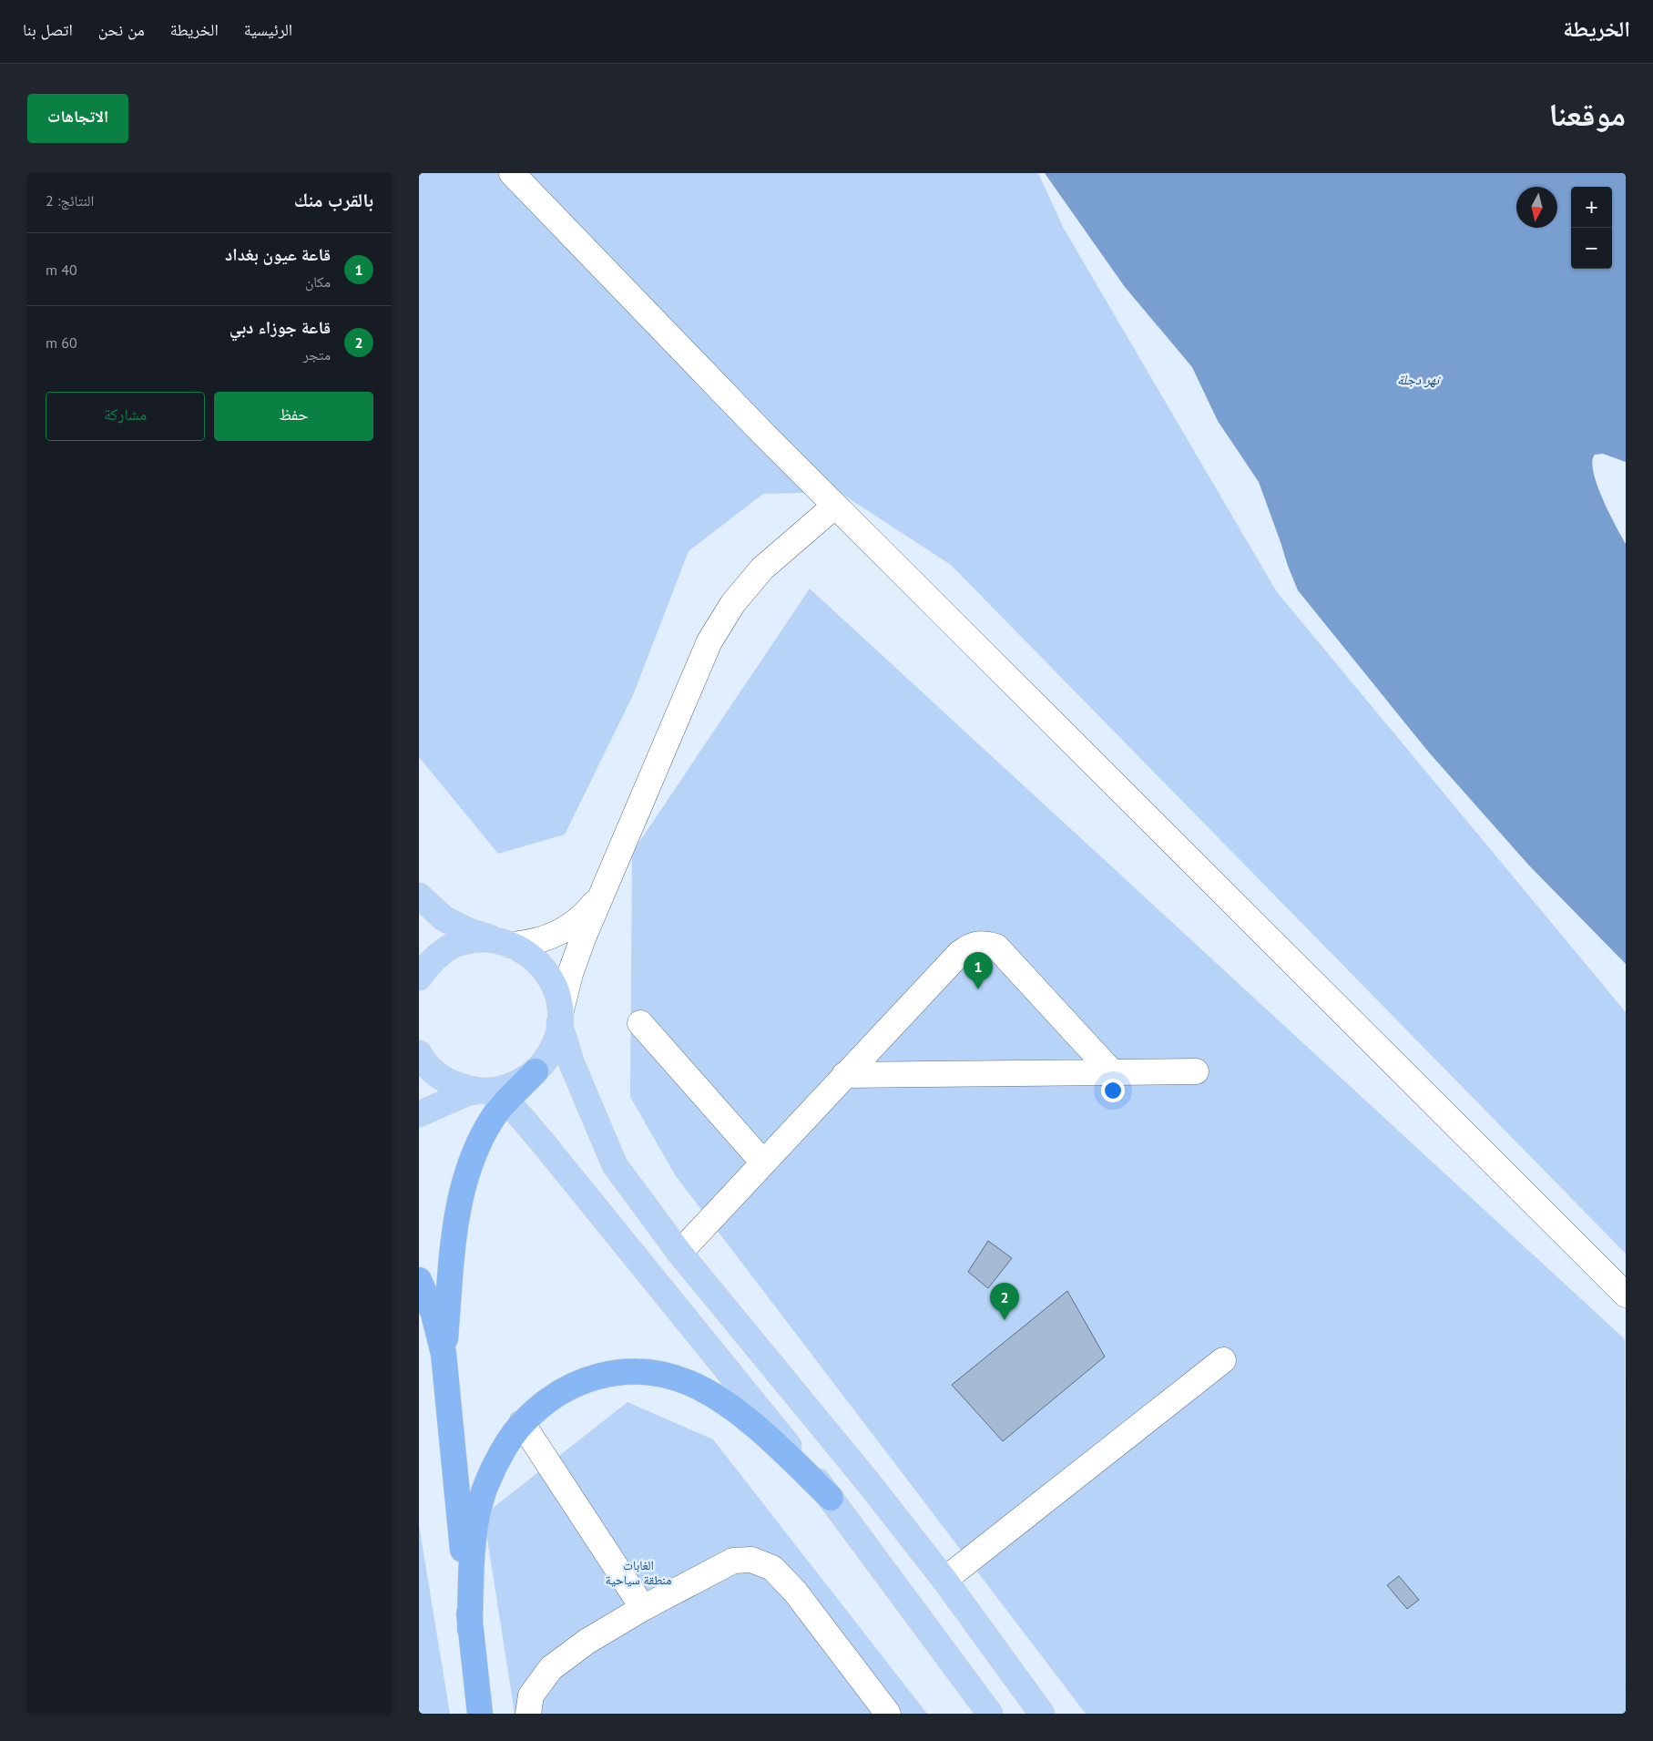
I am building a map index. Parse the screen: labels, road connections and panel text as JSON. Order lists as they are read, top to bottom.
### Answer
{
  "water": ["نهر دجلة"],
  "parks": ["الغابات منطقة سياحية"],
  "north": "bottom",
  "page": {
    "header": "الخريطة",
    "nav": [
      "الرئيسية",
      "الخريطة",
      "من نحن",
      "اتصل بنا"
    ],
    "title": "موقعنا",
    "buttons": [
      "الاتجاهات",
      ["حفظ", "مشاركة"]
    ],
    "heading": ["بالقرب منك", "النتائج: 2"],
    "map_buttons": ["+", "−"],
    "list": [
      {
        "mark": "1",
        "name": "قاعة عيون بغداد",
        "note": "مكان",
        "value": "40 m"
      },
      {
        "mark": "2",
        "name": "قاعة جوزاء دبي",
        "note": "متجر",
        "value": "60 m"
      }
    ],
    "pins": ["1", "2"]
  }
}
